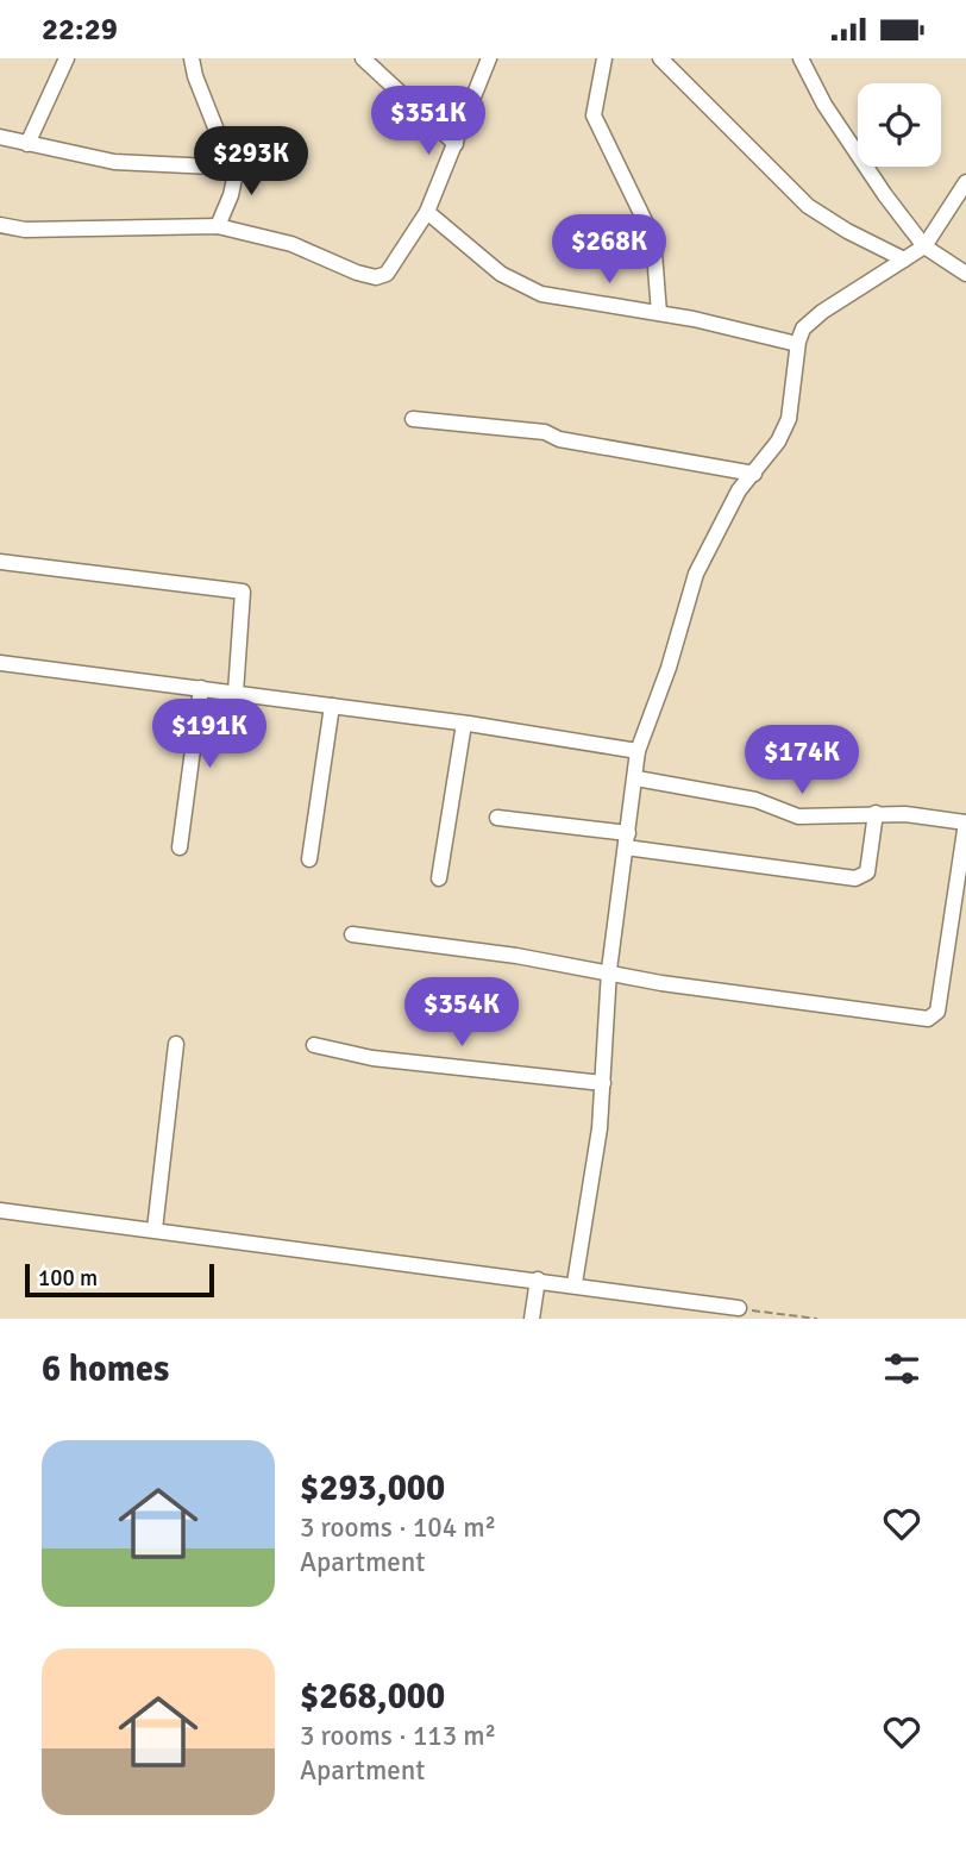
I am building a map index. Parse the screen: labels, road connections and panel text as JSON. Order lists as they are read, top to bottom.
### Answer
{
  "scale_bar": "100 m",
  "page": {
    "status": "22:29",
    "price": [
      "$351K",
      "$293K",
      "$268K",
      "$191K",
      "$174K",
      "$354K"
    ],
    "scale": "100 m",
    "heading": "6 homes",
    "list": [
      {
        "name": "$293,000",
        "note": "3 rooms · 104 m² · Apartment"
      },
      {
        "name": "$268,000",
        "note": "3 rooms · 113 m² · Apartment"
      }
    ]
  }
}
